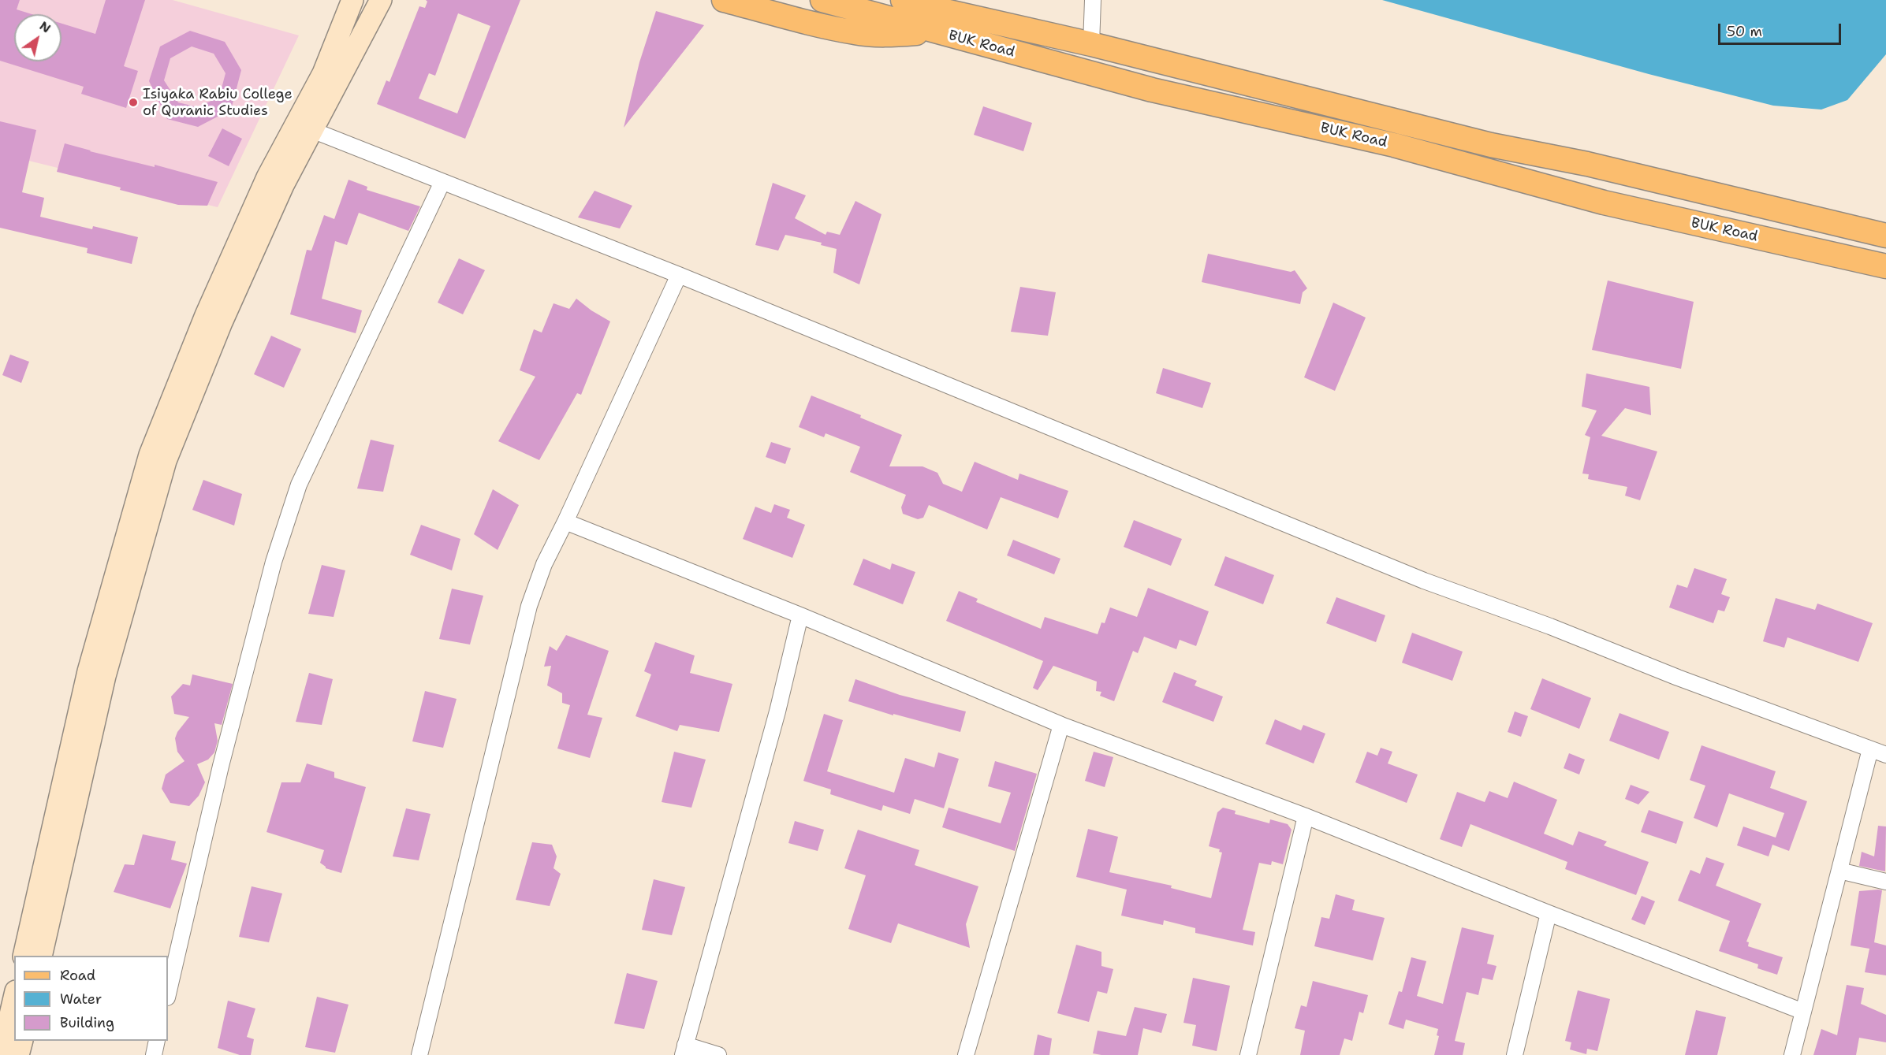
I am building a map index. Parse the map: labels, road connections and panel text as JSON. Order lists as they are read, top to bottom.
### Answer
{
  "streets": {
    "main road": ["BUK Road"]
  },
  "places": ["Isiyaka Rabiu College of Quranic Studies"],
  "legend": ["Road", "Water", "Building"],
  "scale_bar": "50 m",
  "north": "top right"
}
